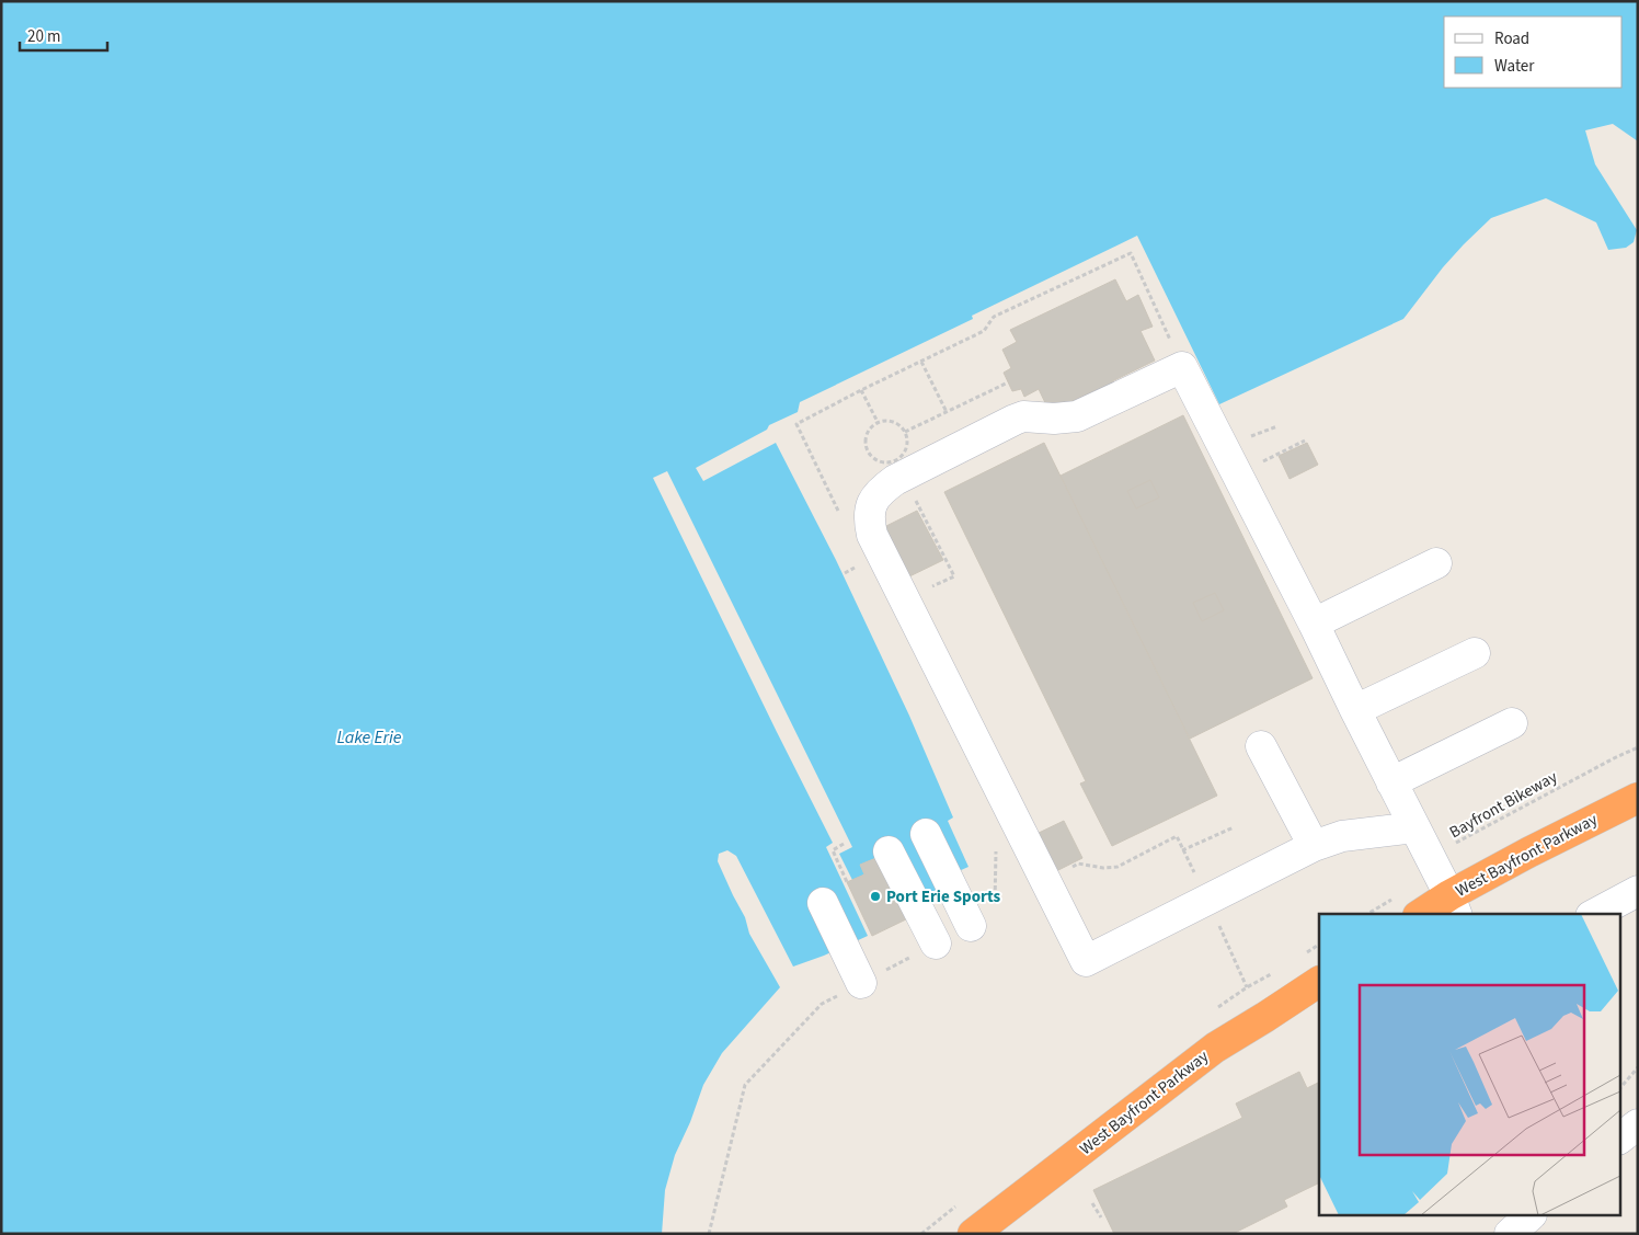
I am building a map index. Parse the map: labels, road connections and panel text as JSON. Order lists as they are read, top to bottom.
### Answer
{
  "streets": {
    "highway": ["West Bayfront Parkway"],
    "path": ["Bayfront Bikeway"]
  },
  "water": ["Lake Erie"],
  "places": ["Port Erie Sports"],
  "legend": ["Road", "Water"],
  "scale_bar": "20 m"
}
